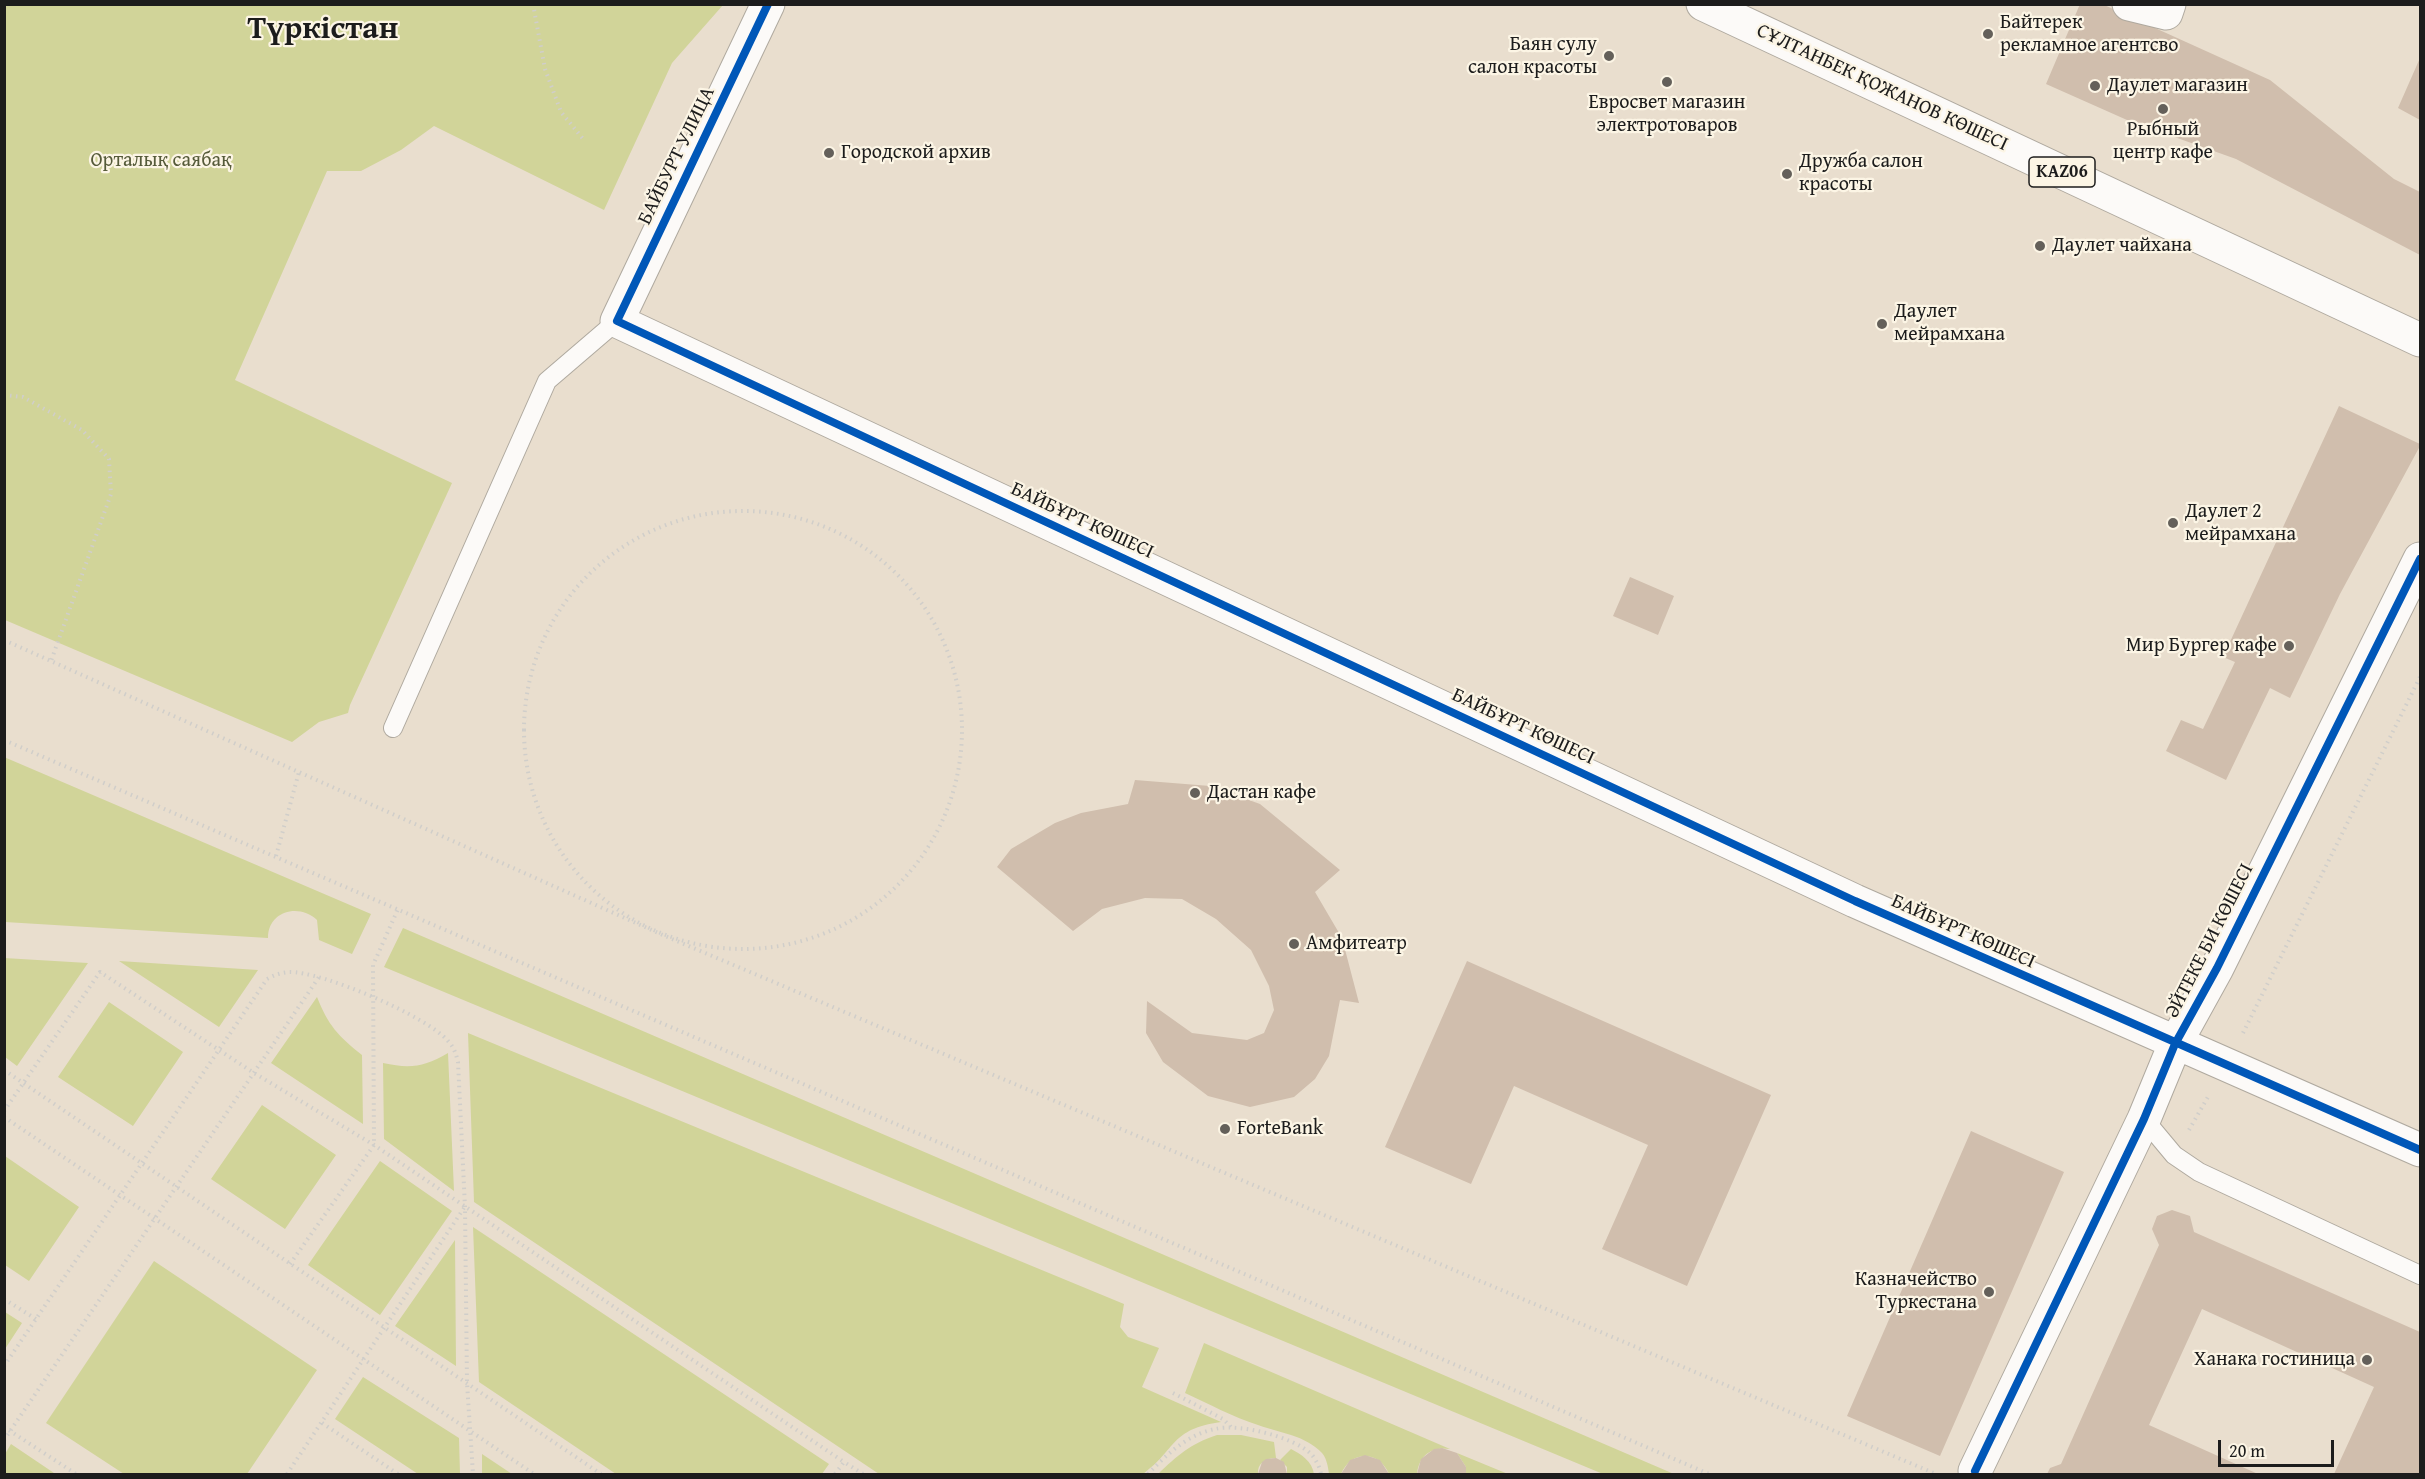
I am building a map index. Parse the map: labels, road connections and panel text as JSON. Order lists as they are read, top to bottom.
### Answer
{
  "streets": {
    "street": [
      "СҰЛТАНБЕК ҚОЖАНОВ КӨШЕСІ",
      "БАЙБУРТ УЛИЦА",
      "KАZ06",
      "БАЙБҰРТ КӨШЕСІ",
      "ӘЙТЕКЕ БИ КӨШЕСІ"
    ]
  },
  "crossings": [
    ["БАЙБУРТ УЛИЦА", "БАЙБҰРТ КӨШЕСІ"],
    ["БАЙБҰРТ КӨШЕСІ", "ӘЙТЕКЕ БИ КӨШЕСІ"]
  ],
  "districts": ["Түркістан"],
  "parks": ["Орталық саябақ"],
  "places": [
    "Байтерек рекламное агентсво",
    "Баян сулу салон красоты",
    "Евросвет магазин электротоваров",
    "Даулет магазин",
    "Рыбный центр кафе",
    "Городской архив",
    "Дружба салон красоты",
    "Даулет чайхана",
    "Даулет мейрамхана",
    "Даулет 2 мейрамхана",
    "Мир Бургер кафе",
    "Дастан кафе",
    "Амфитеатр",
    "ForteBank",
    "Казначейство Туркестана",
    "Ханака гостиница"
  ],
  "scale_bar": "20 m"
}
